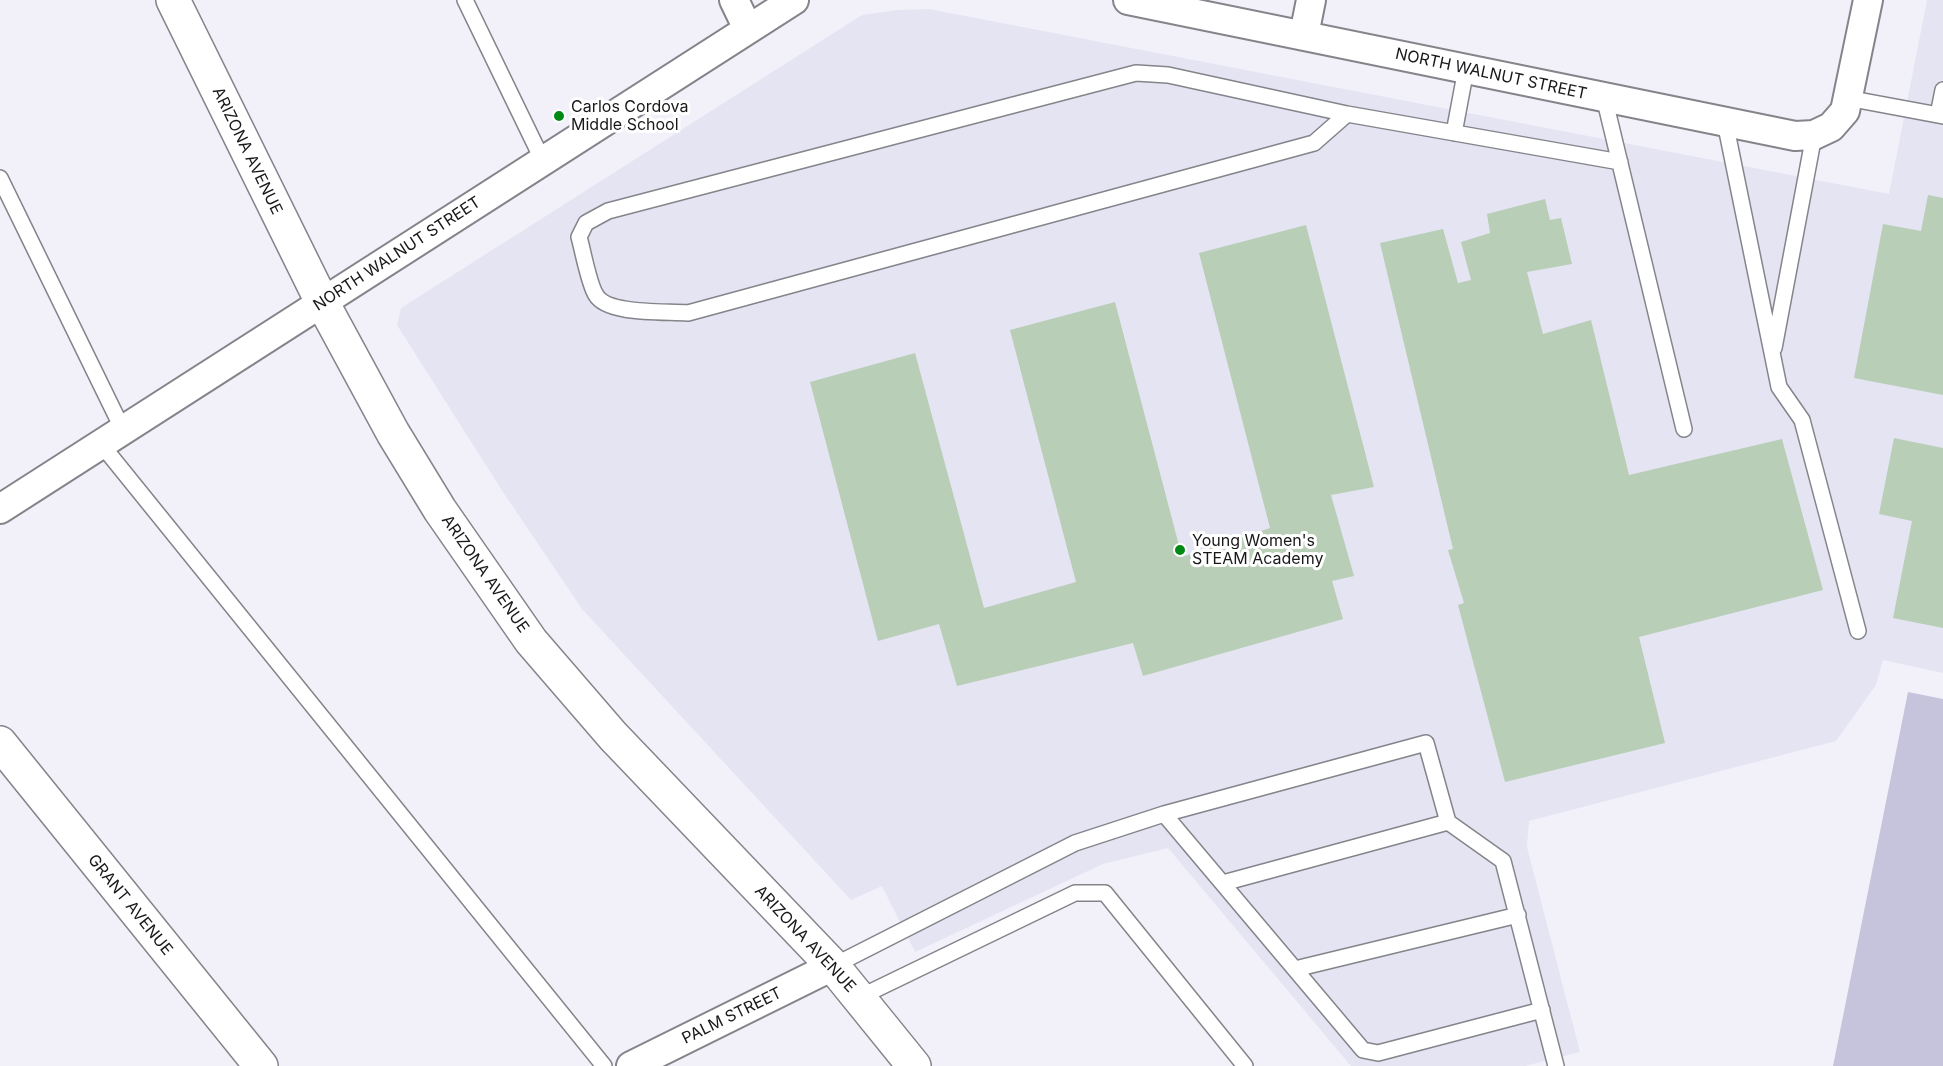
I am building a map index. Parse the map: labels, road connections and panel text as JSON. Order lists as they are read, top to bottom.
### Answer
{
  "streets": {
    "main road": ["ARIZONA AVENUE", "GRANT AVENUE"],
    "street": ["NORTH WALNUT STREET", "PALM STREET"]
  },
  "crossings": [
    ["NORTH WALNUT STREET", "ARIZONA AVENUE"],
    ["ARIZONA AVENUE", "PALM STREET"]
  ],
  "places": ["Carlos Cordova Middle School", "Young Women's STEAM Academy"]
}
